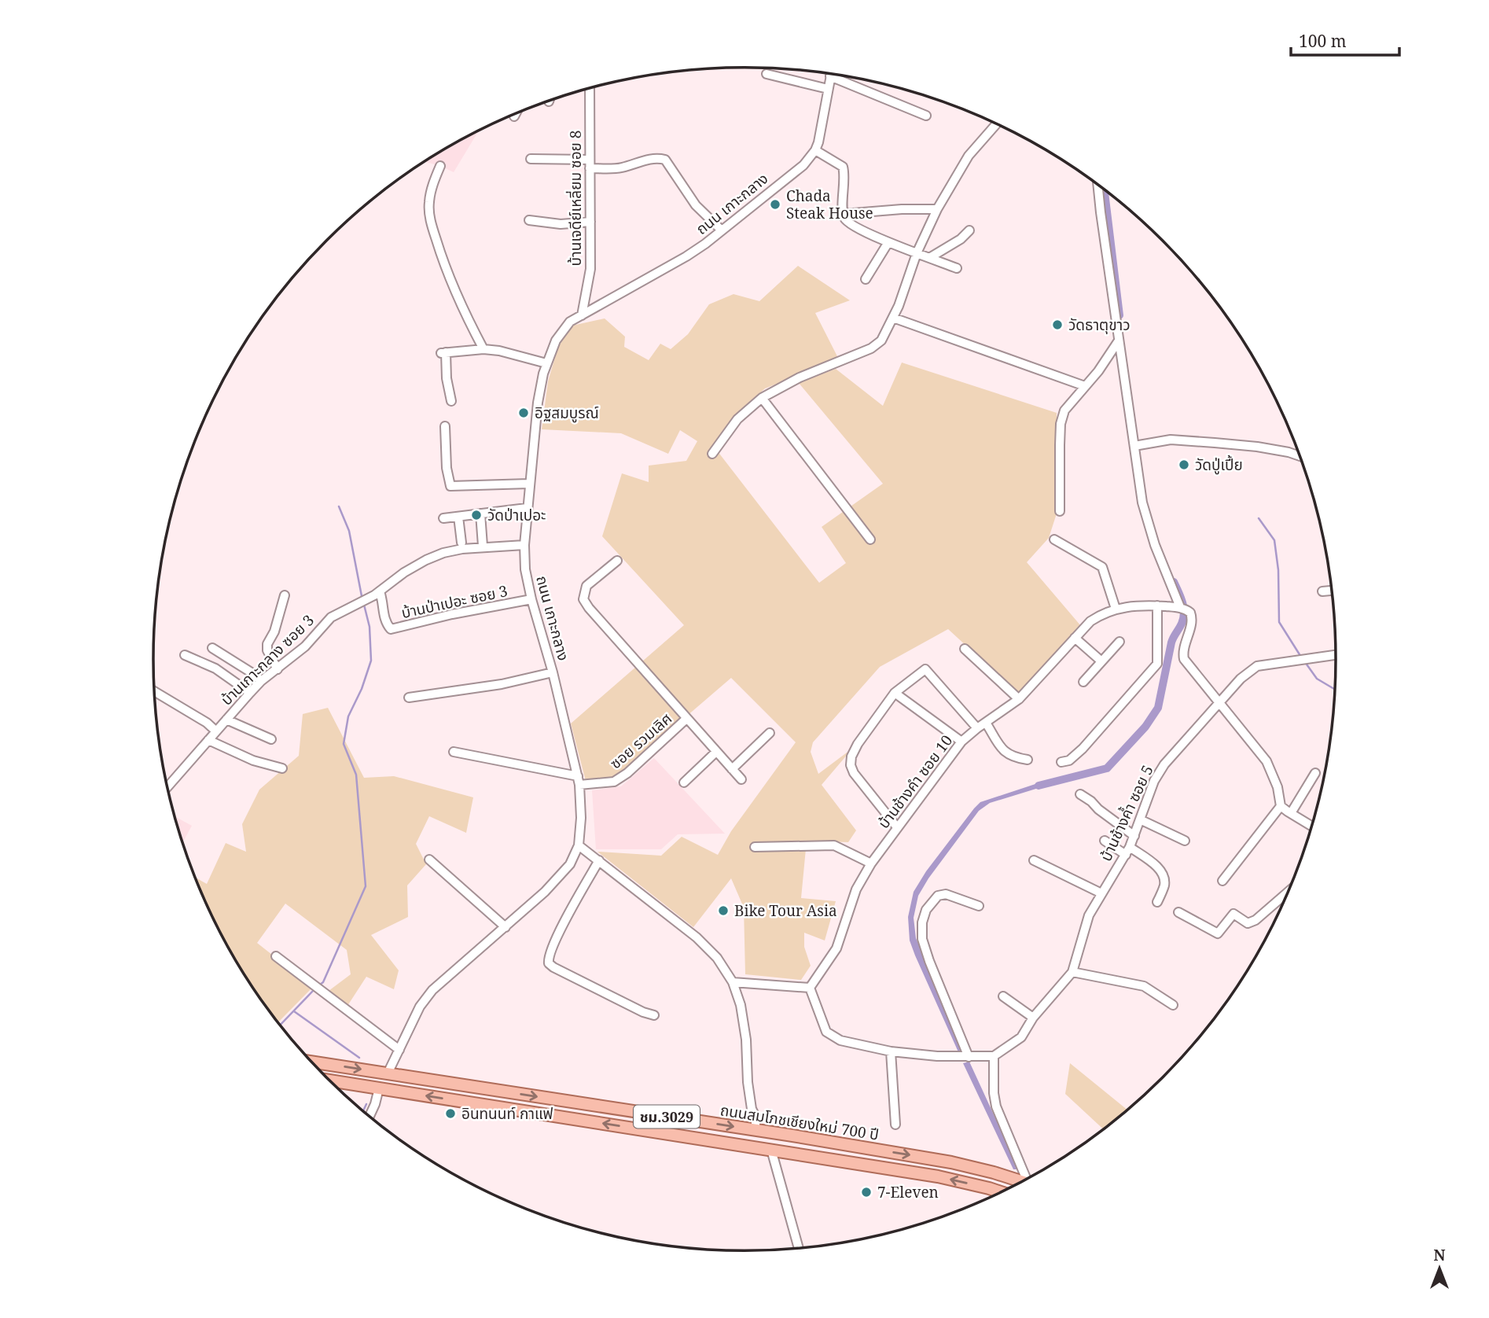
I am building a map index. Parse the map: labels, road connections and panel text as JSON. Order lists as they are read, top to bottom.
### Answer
{
  "streets": {
    "main road": ["ชม.3029", "ถนนสมโภชเชียงใหม่ 700 ปี"],
    "street": [
      "บ้านเจดีย์เหลี่ยม ซอย 8",
      "ถนน เกาะกลาง",
      "บ้านป่าเปอะ ซอย 3",
      "บ้านเกาะกลาง ซอย 3",
      "ซอย รวมเลิศ",
      "บ้านช้างคำ ซอย 10",
      "บ้านช้างค้ำ ซอย 5"
    ]
  },
  "crossings": [
    ["บ้านเจดีย์เหลี่ยม ซอย 8", "ถนน เกาะกลาง"],
    ["ถนน เกาะกลาง", "บ้านป่าเปอะ ซอย 3"],
    ["ถนน เกาะกลาง", "บ้านเกาะกลาง ซอย 3"],
    ["ถนน เกาะกลาง", "ซอย รวมเลิศ"],
    ["ถนน เกาะกลาง", "ถนนสมโภชเชียงใหม่ 700 ปี"],
    ["บ้านป่าเปอะ ซอย 3", "บ้านเกาะกลาง ซอย 3"]
  ],
  "places": [
    "Chada Steak House",
    "วัดธาตุขาว",
    "อิฐสมบูรณ์",
    "วัดปู่เปี้ย",
    "วัดป่าเปอะ",
    "Bike Tour Asia",
    "อินทนนท์ กาแฟ",
    "7-Eleven"
  ],
  "scale_bar": "100 m",
  "north": "top"
}
